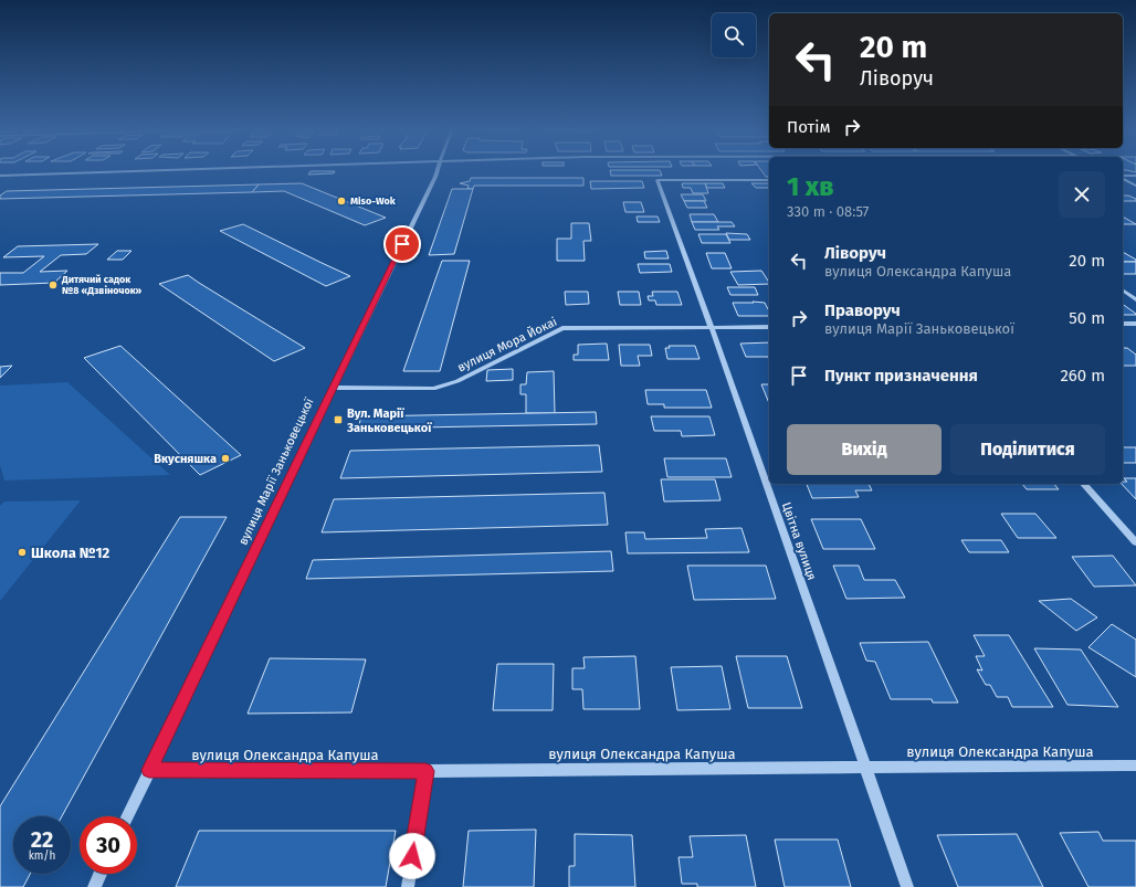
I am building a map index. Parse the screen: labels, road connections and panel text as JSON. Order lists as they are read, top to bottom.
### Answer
{
  "streets": {
    "street": [
      "вулиця Мора Йокаі",
      "вулиця Марії Заньковецької",
      "Цвітна вулиця",
      "вулиця Олександра Капуша"
    ]
  },
  "crossings": [
    ["вулиця Мора Йокаі", "вулиця Марії Заньковецької"],
    ["вулиця Мора Йокаі", "Цвітна вулиця"],
    ["вулиця Марії Заньковецької", "вулиця Олександра Капуша"],
    ["Цвітна вулиця", "вулиця Олександра Капуша"]
  ],
  "places": {
    "other": [
      "Miso-Wok",
      "Дитячий садок №8 «Дзвіночок»",
      "Вкусняшка",
      "Школа №12"
    ],
    "transit": ["Вул. Марії Заньковецької"]
  },
  "page": {
    "turn": ["20 m", "Ліворуч"],
    "then": "Потім",
    "heading": ["1 хв", "330 m · 08:57"],
    "list": [
      {
        "name": "Ліворуч",
        "note": "вулиця Олександра Капуша",
        "value": "20 m"
      },
      {
        "name": "Праворуч",
        "note": "вулиця Марії Заньковецької",
        "value": "50 m"
      },
      {
        "name": "Пункт призначення",
        "value": "260 m"
      }
    ],
    "buttons": ["Вихід", "Поділитися"],
    "speed": "22 km/h",
    "limit": "30"
  }
}
